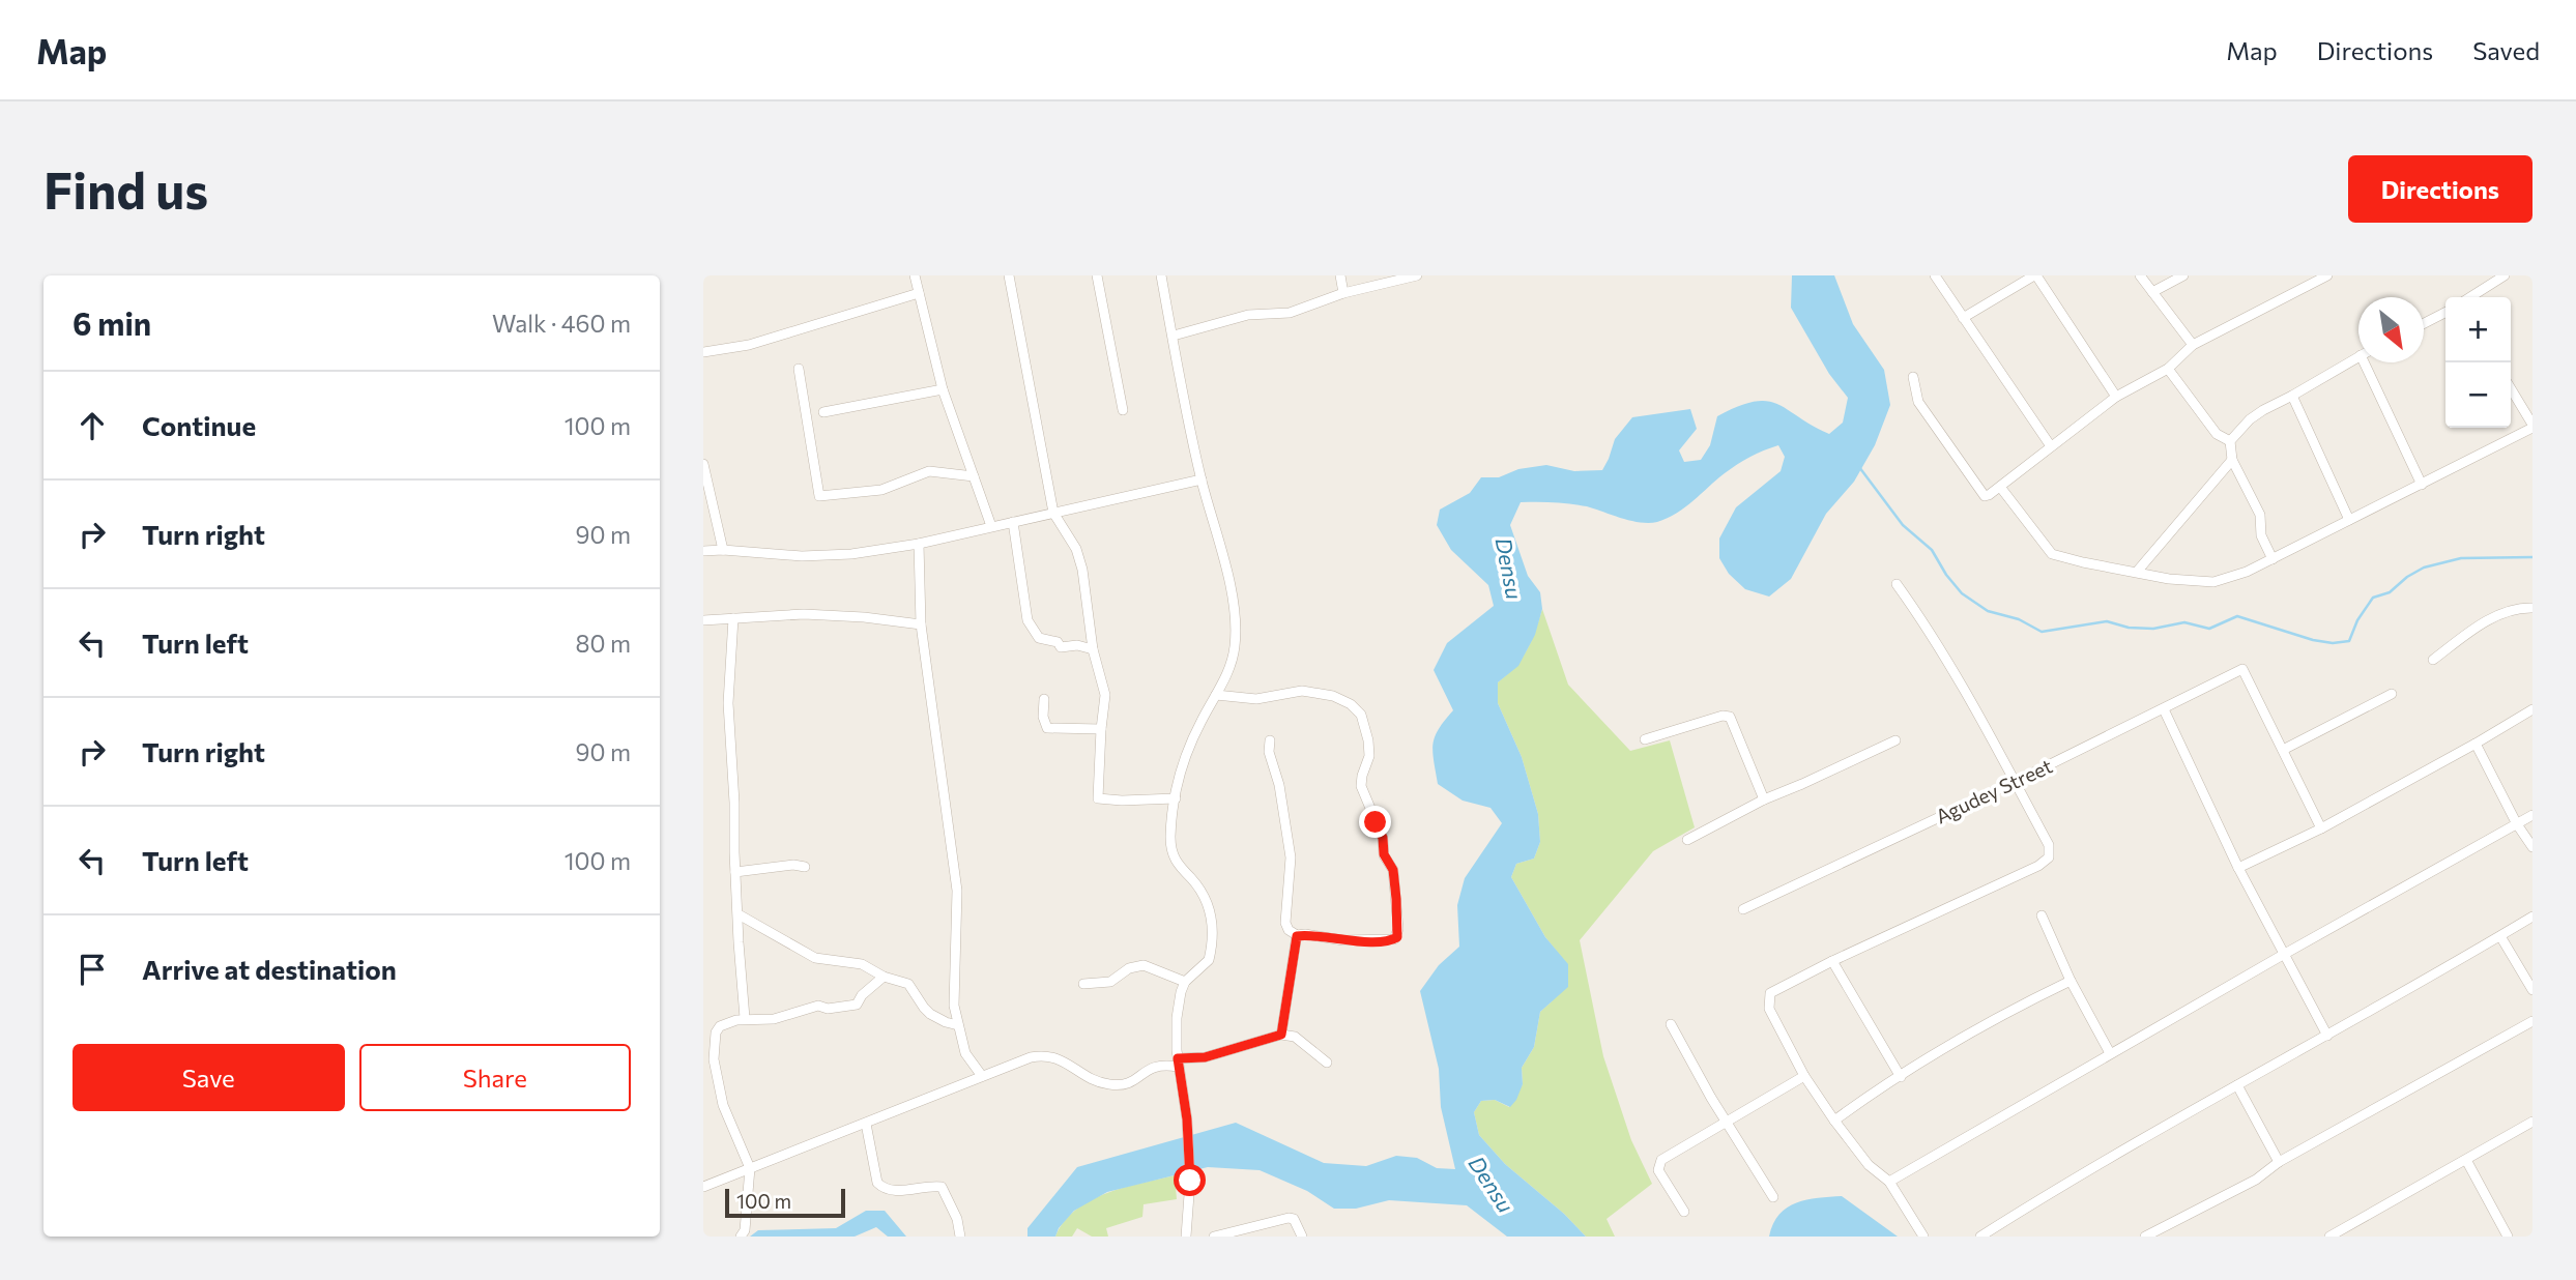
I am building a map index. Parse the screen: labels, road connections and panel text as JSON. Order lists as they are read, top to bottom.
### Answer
{
  "streets": {
    "street": ["Agudey Street"]
  },
  "water": ["Densu"],
  "scale_bar": "100 m",
  "north": "bottom right",
  "page": {
    "header": "Map",
    "nav": ["Map", "Directions", "Saved"],
    "buttons": [
      "Directions",
      ["Save", "Share"]
    ],
    "title": "Find us",
    "heading": ["6 min", "Walk · 460 m"],
    "map_buttons": ["+", "−"],
    "list": [
      ["Continue", "100 m"],
      ["Turn right", "90 m"],
      ["Turn left", "80 m"],
      ["Turn right", "90 m"],
      ["Turn left", "100 m"],
      "Arrive at destination"
    ],
    "scale": "100 m"
  }
}
